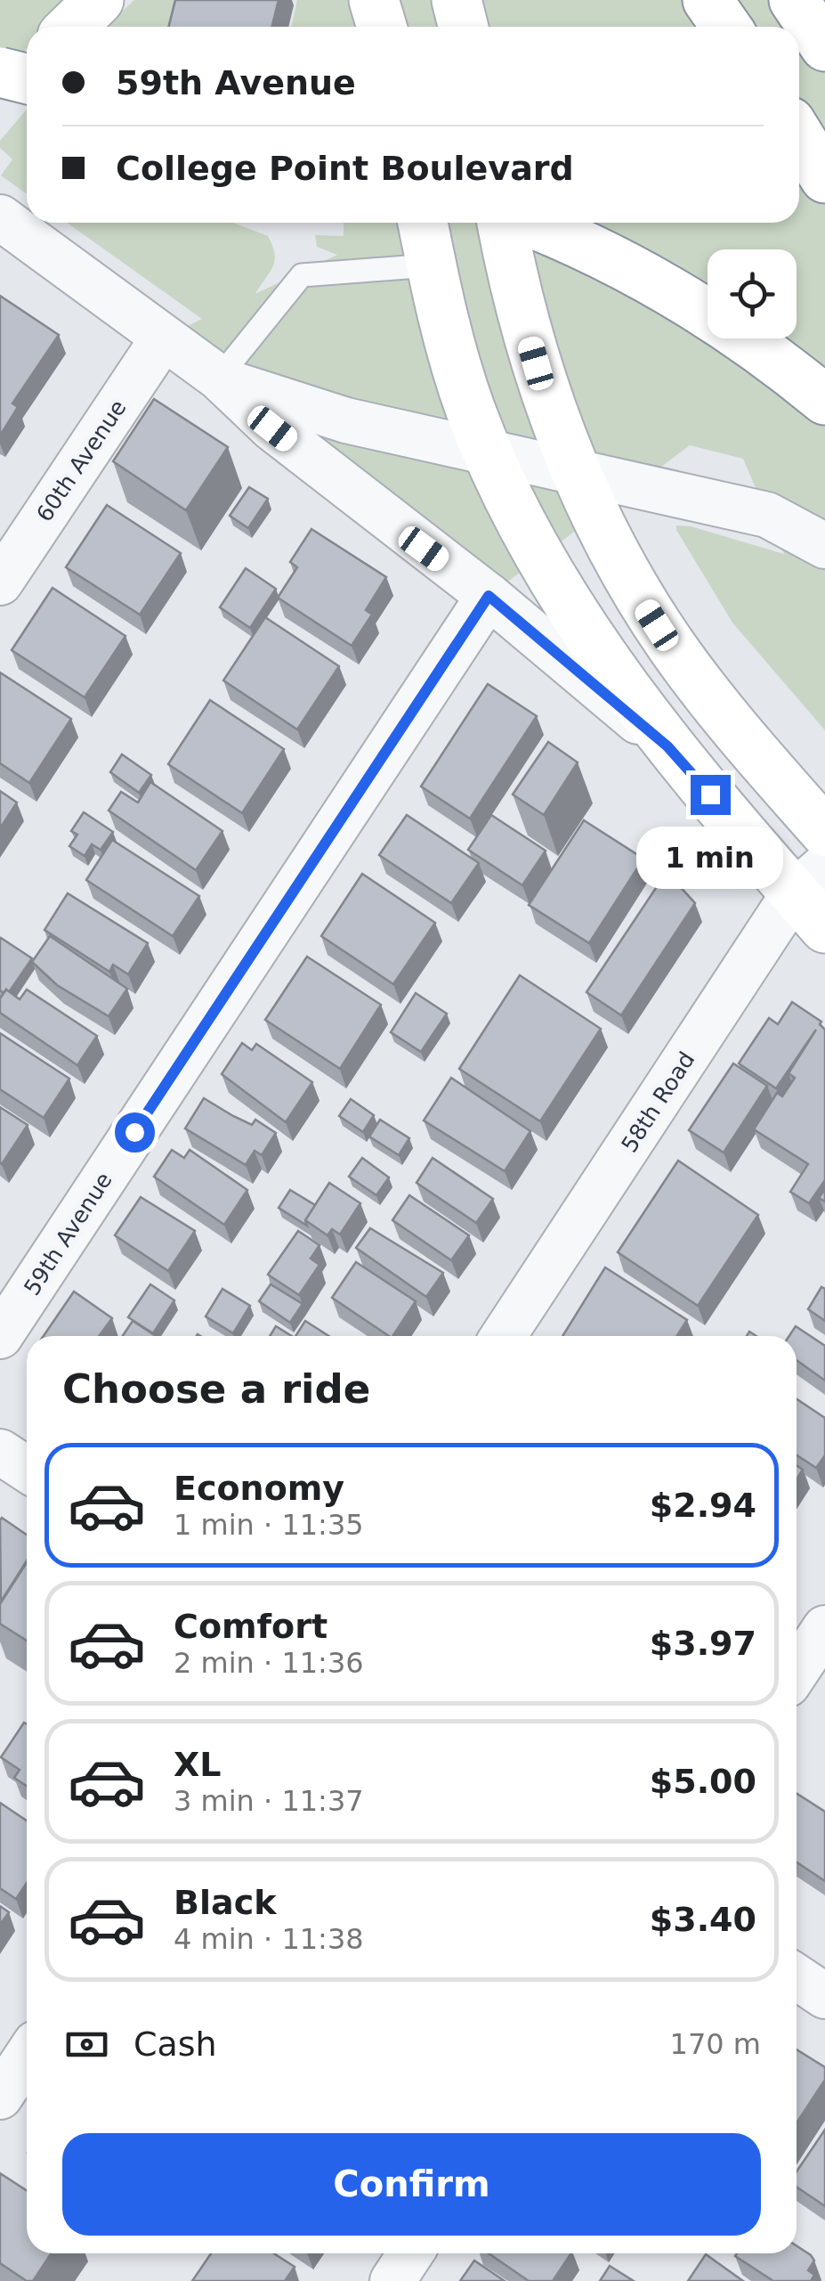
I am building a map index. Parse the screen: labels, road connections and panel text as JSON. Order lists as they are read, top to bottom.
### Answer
{
  "streets": {
    "street": ["60th Avenue", "58th Road", "59th Avenue"]
  },
  "page": {
    "banner": ["59th Avenue", "College Point Boulevard"],
    "bubble": "1 min",
    "heading": "Choose a ride",
    "list": [
      {
        "name": "Economy",
        "note": "1 min · 11:35",
        "value": "$2.94"
      },
      {
        "name": "Comfort",
        "note": "2 min · 11:36",
        "value": "$3.97"
      },
      {
        "name": "XL",
        "note": "3 min · 11:37",
        "value": "$5.00"
      },
      {
        "name": "Black",
        "note": "4 min · 11:38",
        "value": "$3.40"
      }
    ],
    "pay": ["Cash", "170 m"],
    "buttons": "Confirm"
  }
}
